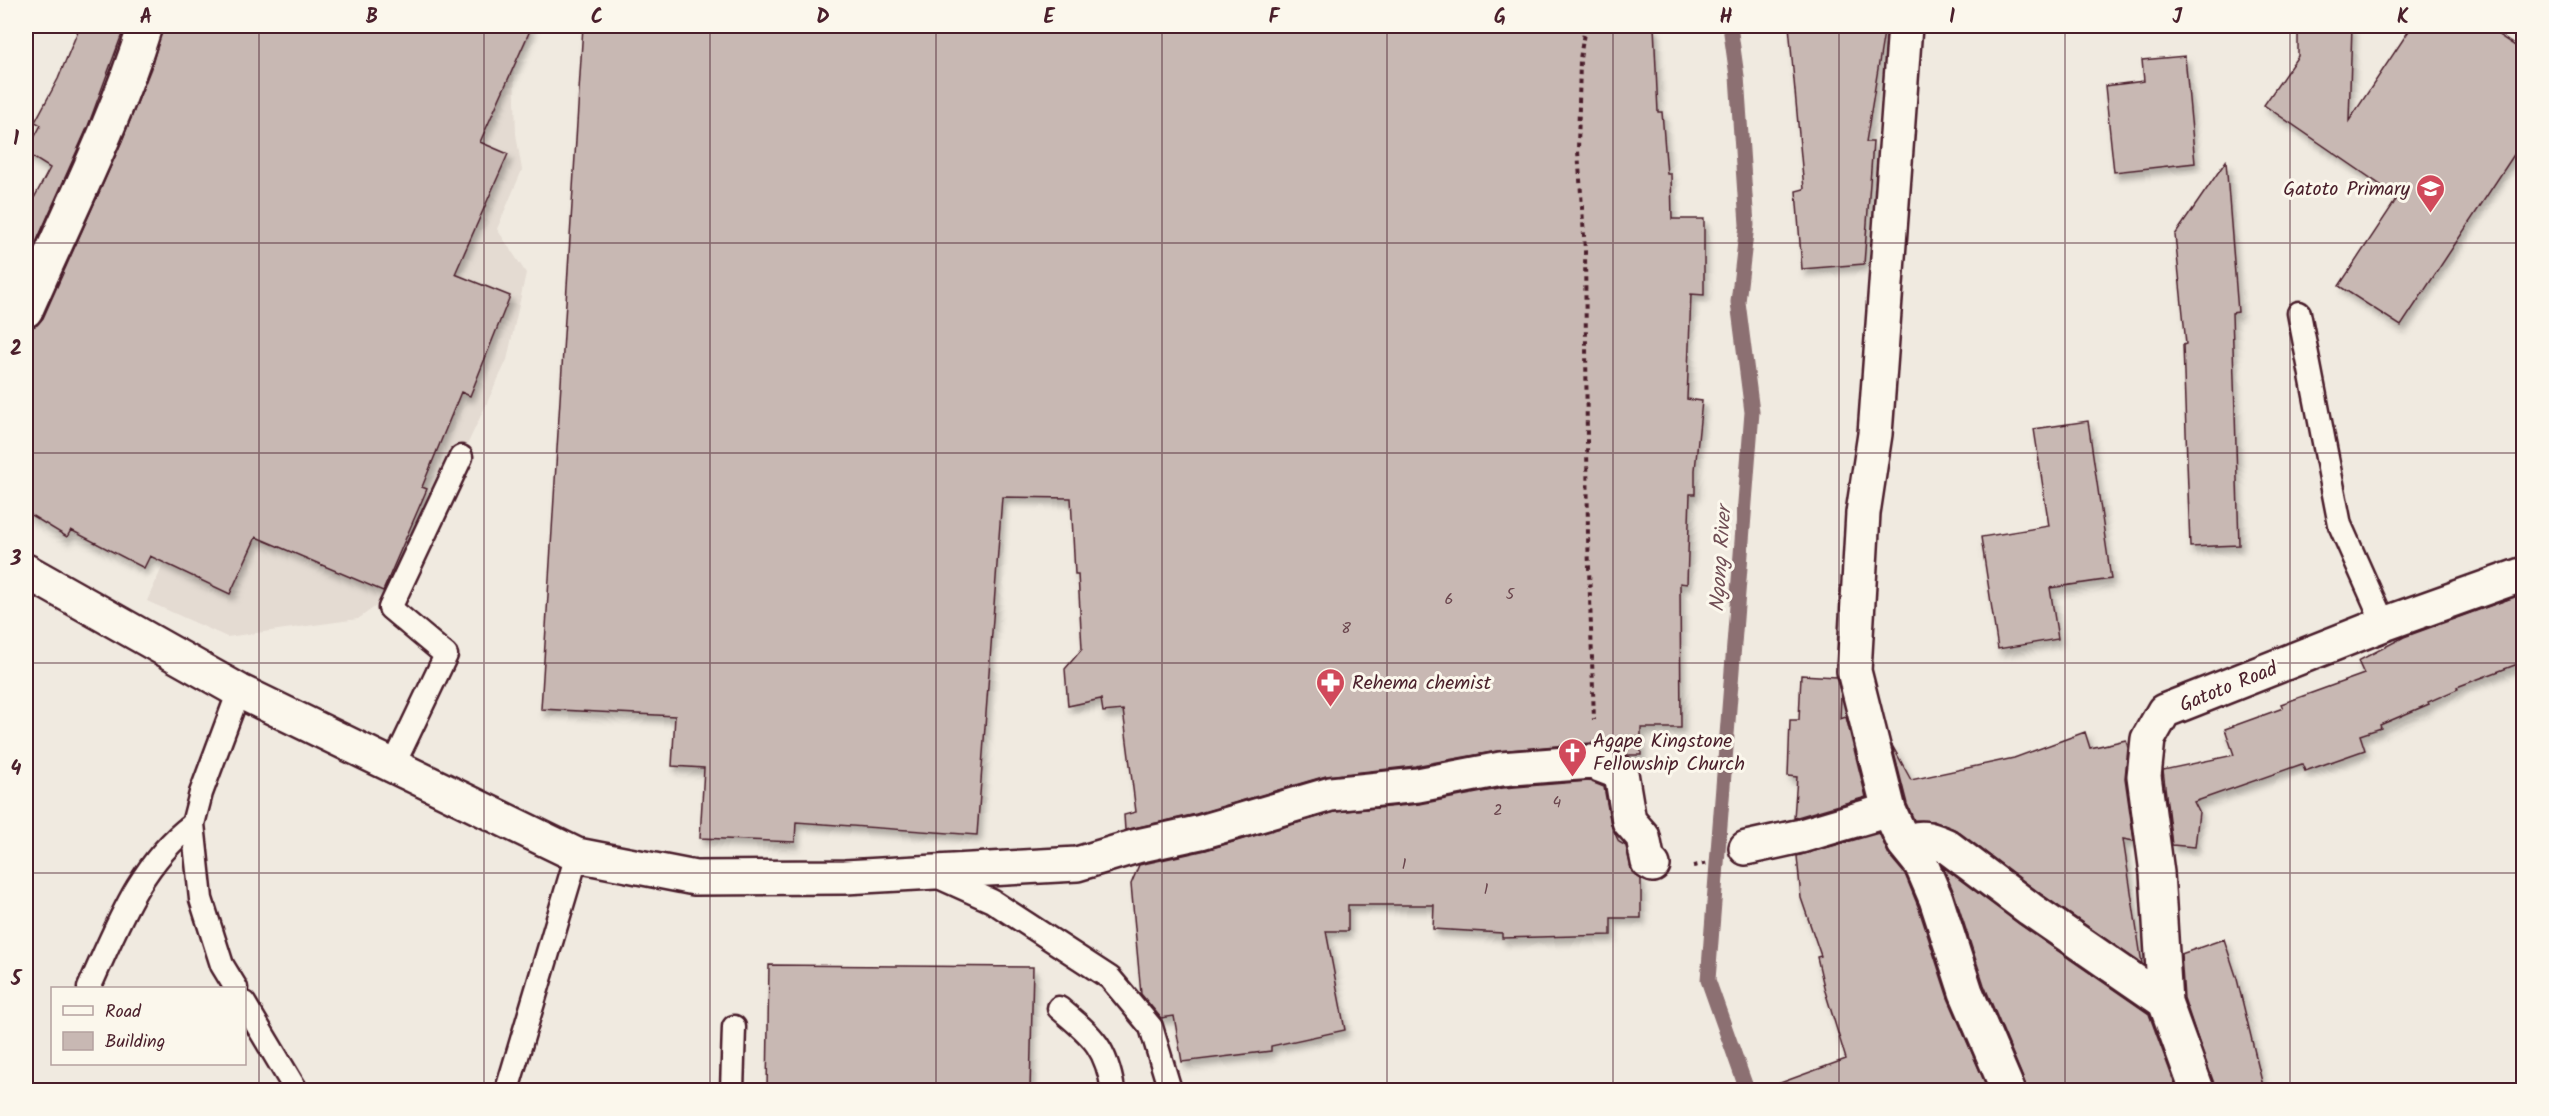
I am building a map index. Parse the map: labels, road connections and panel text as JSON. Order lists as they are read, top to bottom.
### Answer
{
  "streets": {
    "street": ["Gatoto Road"]
  },
  "water": ["Ngong River"],
  "places": {
    "school or university": ["Gatoto Primary"],
    "pharmacy": ["Rehema chemist"],
    "church": ["Agape Kingstone Fellowship Church"]
  },
  "house_numbers": [
    "5",
    "6",
    "8",
    "4",
    "2",
    "1",
    "1"
  ],
  "legend": ["Road", "Building"],
  "grid": {
    "columns": [
      "A",
      "B",
      "C",
      "D",
      "E",
      "F",
      "G",
      "H",
      "I",
      "J",
      "K"
    ],
    "rows": [
      "1",
      "2",
      "3",
      "4",
      "5"
    ]
  }
}
